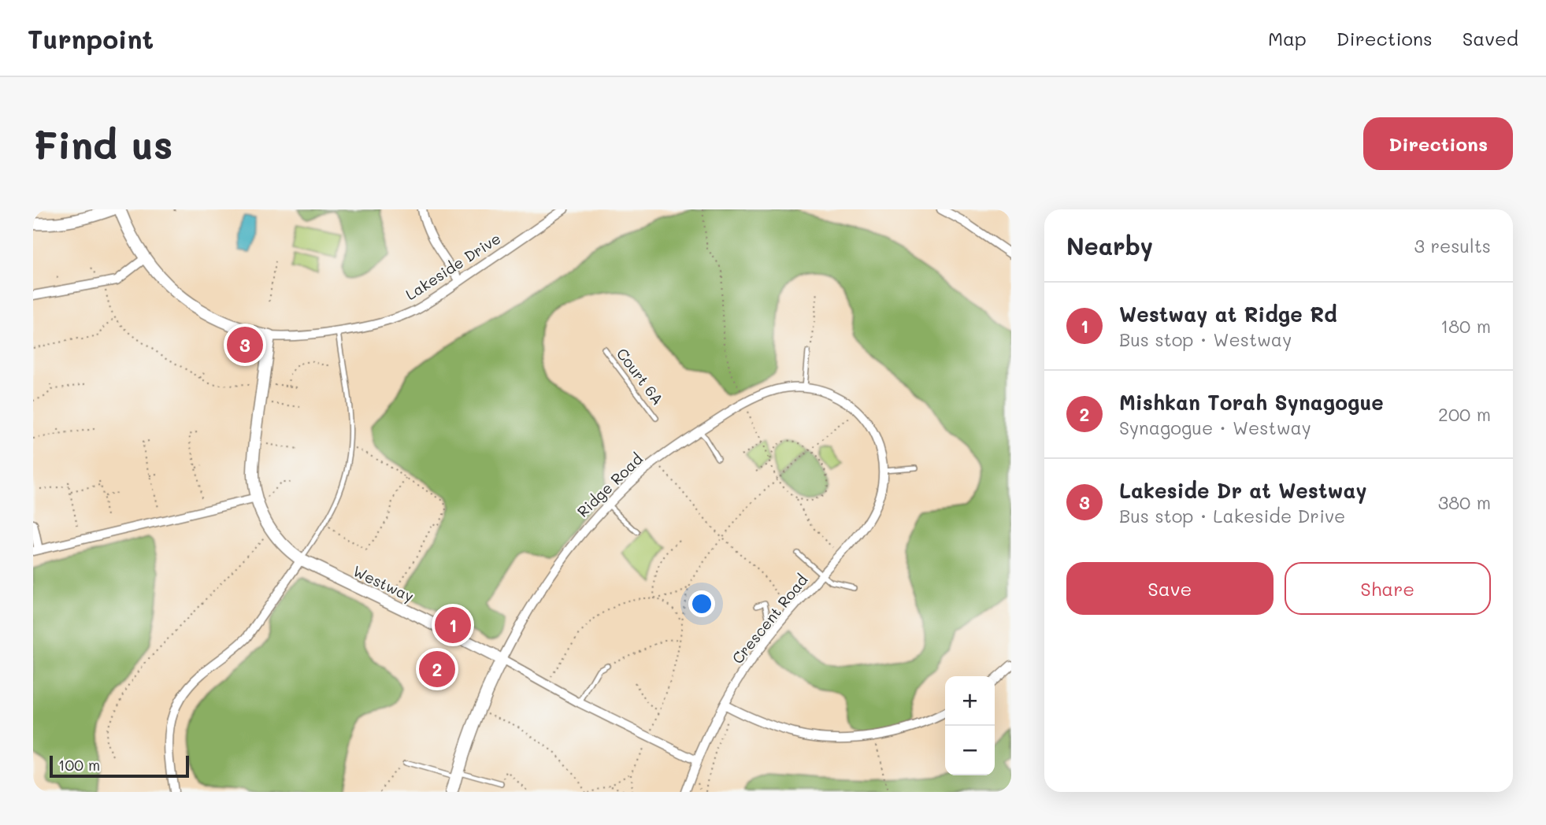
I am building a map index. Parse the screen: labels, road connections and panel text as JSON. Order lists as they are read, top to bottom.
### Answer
{
  "streets": {
    "street": [
      "Lakeside Drive",
      "Ridge Road",
      "Westway",
      "Crescent Road"
    ],
    "lane": ["Court 6A"]
  },
  "crossings": [
    ["Lakeside Drive", "Westway"],
    ["Ridge Road", "Westway"],
    ["Ridge Road", "Crescent Road"],
    ["Westway", "Crescent Road"]
  ],
  "scale_bar": "100 m",
  "page": {
    "header": "Turnpoint",
    "nav": ["Map", "Directions", "Saved"],
    "buttons": [
      "Directions",
      ["Save", "Share"]
    ],
    "title": "Find us",
    "heading": ["Nearby", "3 results"],
    "list": [
      {
        "mark": "1",
        "name": "Westway at Ridge Rd",
        "note": "Bus stop · Westway",
        "value": "180 m"
      },
      {
        "mark": "2",
        "name": "Mishkan Torah Synagogue",
        "note": "Synagogue · Westway",
        "value": "200 m"
      },
      {
        "mark": "3",
        "name": "Lakeside Dr at Westway",
        "note": "Bus stop · Lakeside Drive",
        "value": "380 m"
      }
    ],
    "pins": ["3", "1", "2"],
    "map_buttons": ["+", "−"],
    "scale": "100 m"
  }
}
